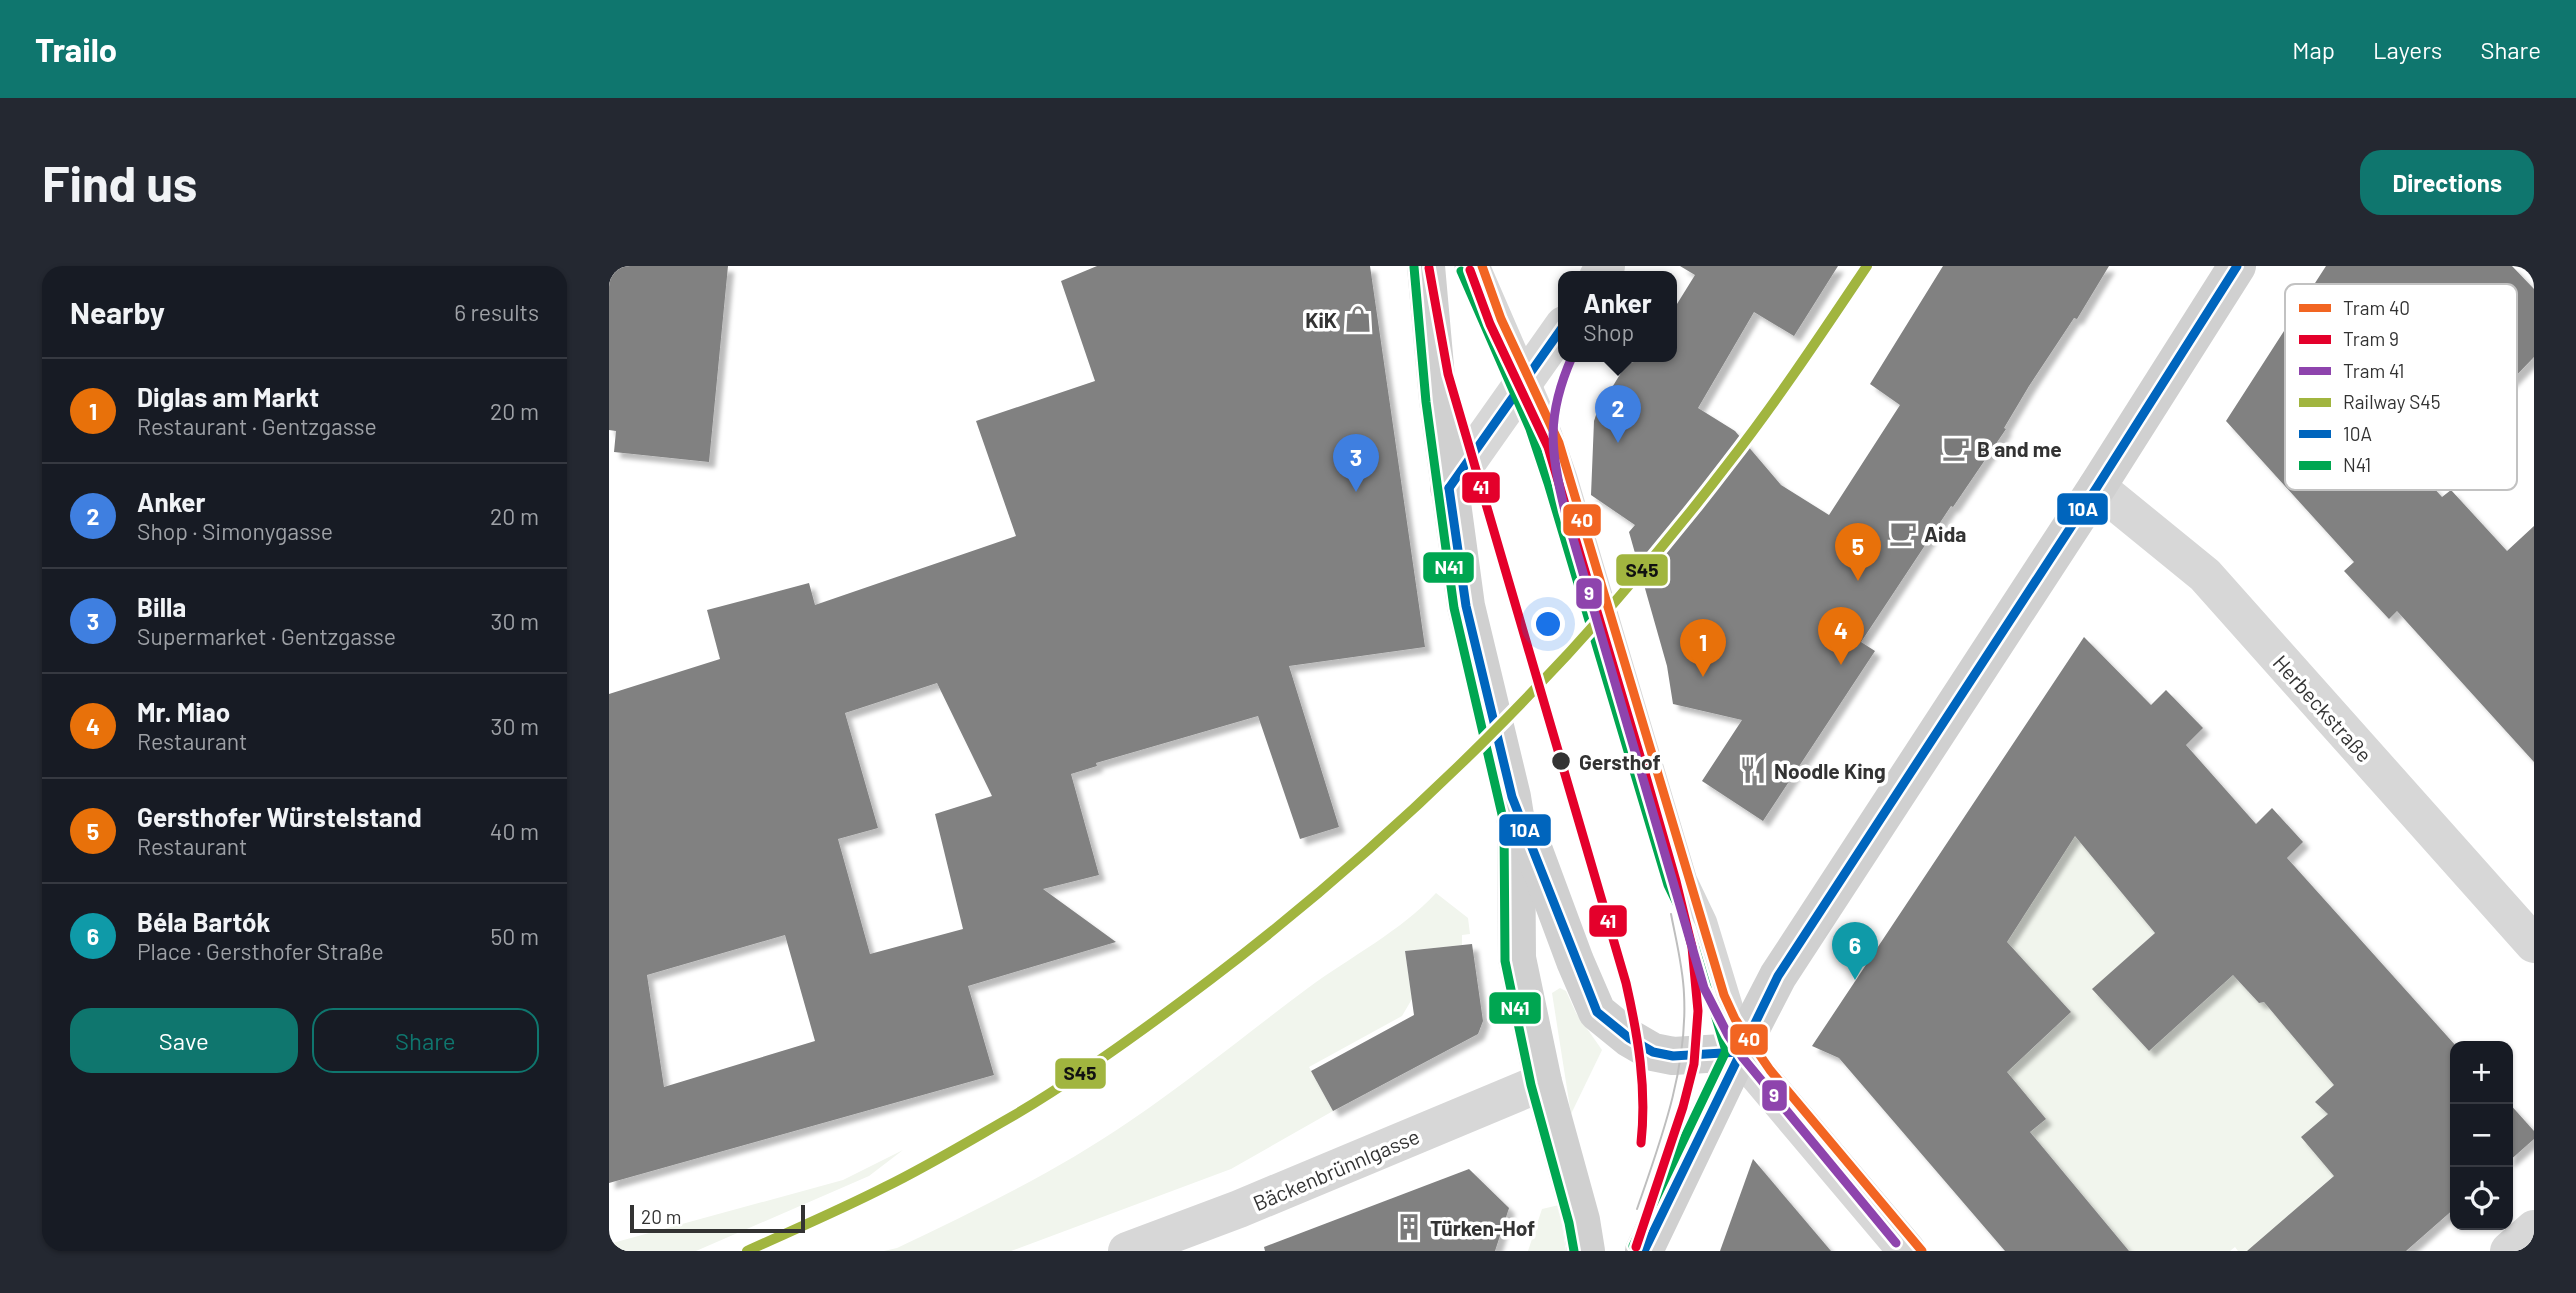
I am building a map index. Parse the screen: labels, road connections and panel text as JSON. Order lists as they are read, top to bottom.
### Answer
{
  "streets": {
    "street": ["Herbeckstraße", "Bäckenbrünnlgasse"]
  },
  "places": {
    "shop": ["KiK"],
    "cafe": ["B and me", "Aida"],
    "other": ["Gersthof"],
    "restaurant": ["Noodle King"],
    "building": ["Türken-Hof"]
  },
  "lines": [
    "tram line 40",
    "rail line S45",
    "transit line 10A",
    "transit line N41",
    "tram line 41",
    "tram line 9"
  ],
  "legend": [
    "Tram 40",
    "Tram 9",
    "Tram 41",
    "Railway S45",
    "10A",
    "N41"
  ],
  "scale_bar": "20 m",
  "page": {
    "header": "Trailo",
    "nav": ["Map", "Layers", "Share"],
    "buttons": [
      "Directions",
      ["Save", "Share"]
    ],
    "title": "Find us",
    "heading": ["Nearby", "6 results"],
    "popup": ["Anker", "Shop"],
    "list": [
      {
        "mark": "1",
        "name": "Diglas am Markt",
        "note": "Restaurant · Gentzgasse",
        "value": "20 m"
      },
      {
        "mark": "2",
        "name": "Anker",
        "note": "Shop · Simonygasse",
        "value": "20 m"
      },
      {
        "mark": "3",
        "name": "Billa",
        "note": "Supermarket · Gentzgasse",
        "value": "30 m"
      },
      {
        "mark": "4",
        "name": "Mr. Miao",
        "note": "Restaurant",
        "value": "30 m"
      },
      {
        "mark": "5",
        "name": "Gersthofer Würstelstand",
        "note": "Restaurant",
        "value": "40 m"
      },
      {
        "mark": "6",
        "name": "Béla Bartók",
        "note": "Place · Gersthofer Straße",
        "value": "50 m"
      }
    ],
    "pins": [
      "2",
      "3",
      "5",
      "4",
      "1",
      "6"
    ],
    "map_buttons": ["+", "−"],
    "scale": "20 m"
  }
}
